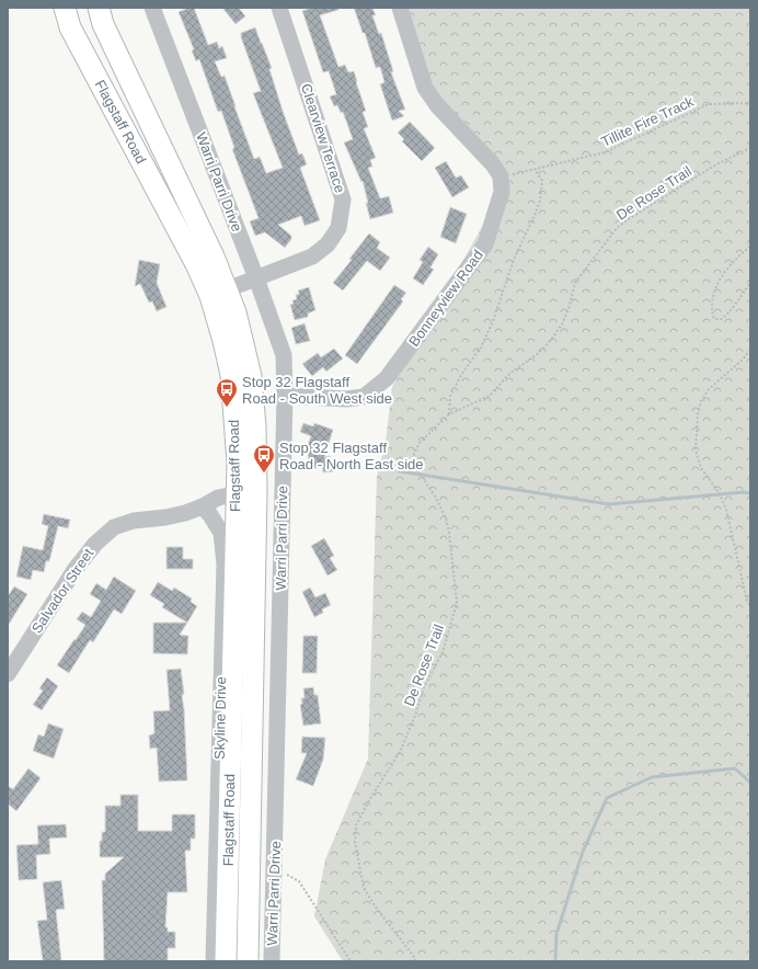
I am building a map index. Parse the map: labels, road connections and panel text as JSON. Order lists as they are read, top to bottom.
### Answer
{
  "streets": {
    "main road": ["Flagstaff Road"],
    "street": [
      "Clearview Terrace",
      "Warri Parri Drive",
      "Bonneyview Road",
      "Salvador Street",
      "Skyline Drive"
    ],
    "path": ["Tillite Fire Track", "De Rose Trail"]
  },
  "crossings": [
    ["Flagstaff Road", "Clearview Terrace"],
    ["Flagstaff Road", "Salvador Street"],
    ["Tillite Fire Track", "Bonneyview Road"],
    ["Clearview Terrace", "Warri Parri Drive"],
    ["Warri Parri Drive", "Bonneyview Road"],
    ["Salvador Street", "Skyline Drive"]
  ],
  "places": {
    "bus stop": ["Stop 32 Flagstaff Road - South West side", "Stop 32 Flagstaff Road - North East side"]
  }
}
